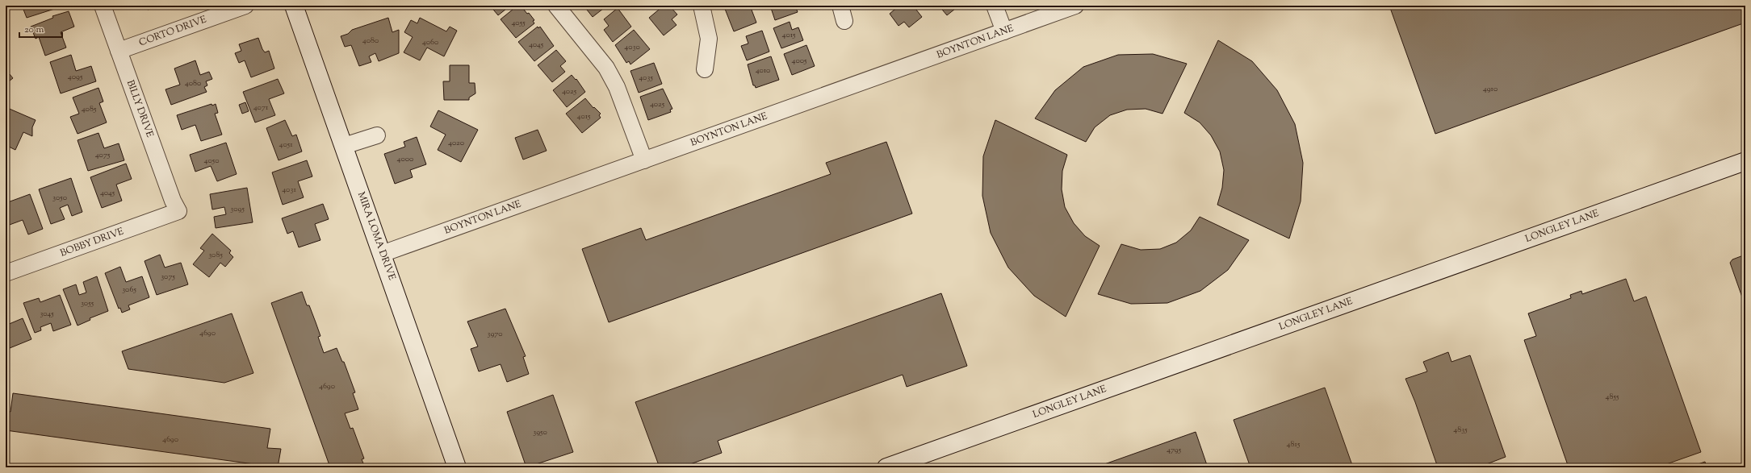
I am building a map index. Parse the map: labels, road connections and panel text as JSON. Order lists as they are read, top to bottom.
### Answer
{
  "streets": {
    "main road": ["LONGLEY LANE", "MIRA LOMA DRIVE"],
    "street": [
      "CORTO DRIVE",
      "BOYNTON LANE",
      "BILLY DRIVE",
      "BOBBY DRIVE"
    ]
  },
  "crossings": [
    ["CORTO DRIVE", "BILLY DRIVE"],
    ["BOYNTON LANE", "MIRA LOMA DRIVE"],
    ["BILLY DRIVE", "BOBBY DRIVE"]
  ],
  "house_numbers": [
    "4055",
    "4015",
    "4080",
    "4060",
    "4045",
    "4030",
    "4005",
    "4010",
    "4095",
    "4035",
    "4080",
    "4910",
    "4025",
    "4025",
    "4071",
    "4085",
    "4015",
    "4020",
    "4051",
    "4075",
    "4000",
    "4050",
    "4031",
    "4045",
    "3050",
    "3095",
    "3085",
    "3075",
    "3065",
    "3055",
    "3045",
    "4690",
    "3970",
    "4690",
    "4855",
    "4835",
    "3950",
    "4690",
    "4815",
    "4795"
  ],
  "scale_bar": "20 m"
}
